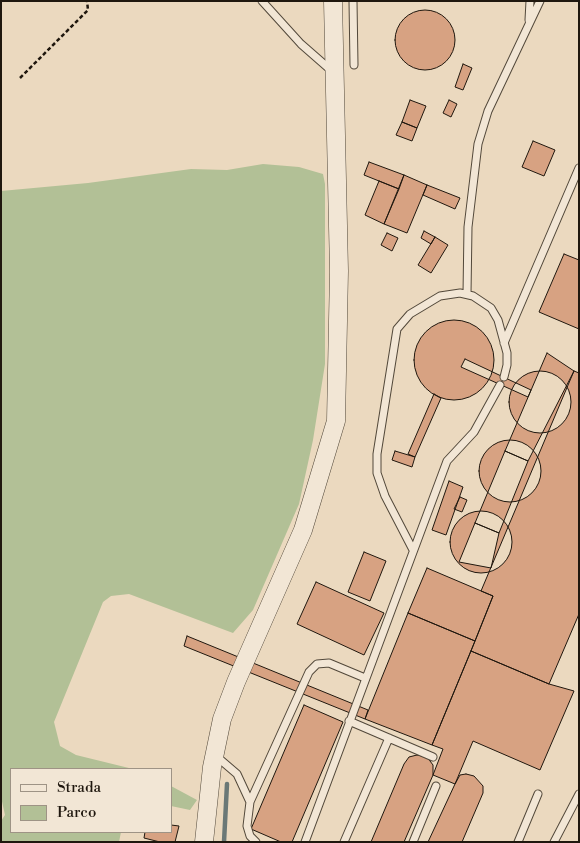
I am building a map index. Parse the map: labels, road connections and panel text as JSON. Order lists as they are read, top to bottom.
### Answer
{
  "legend": ["Strada", "Parco"]
}
